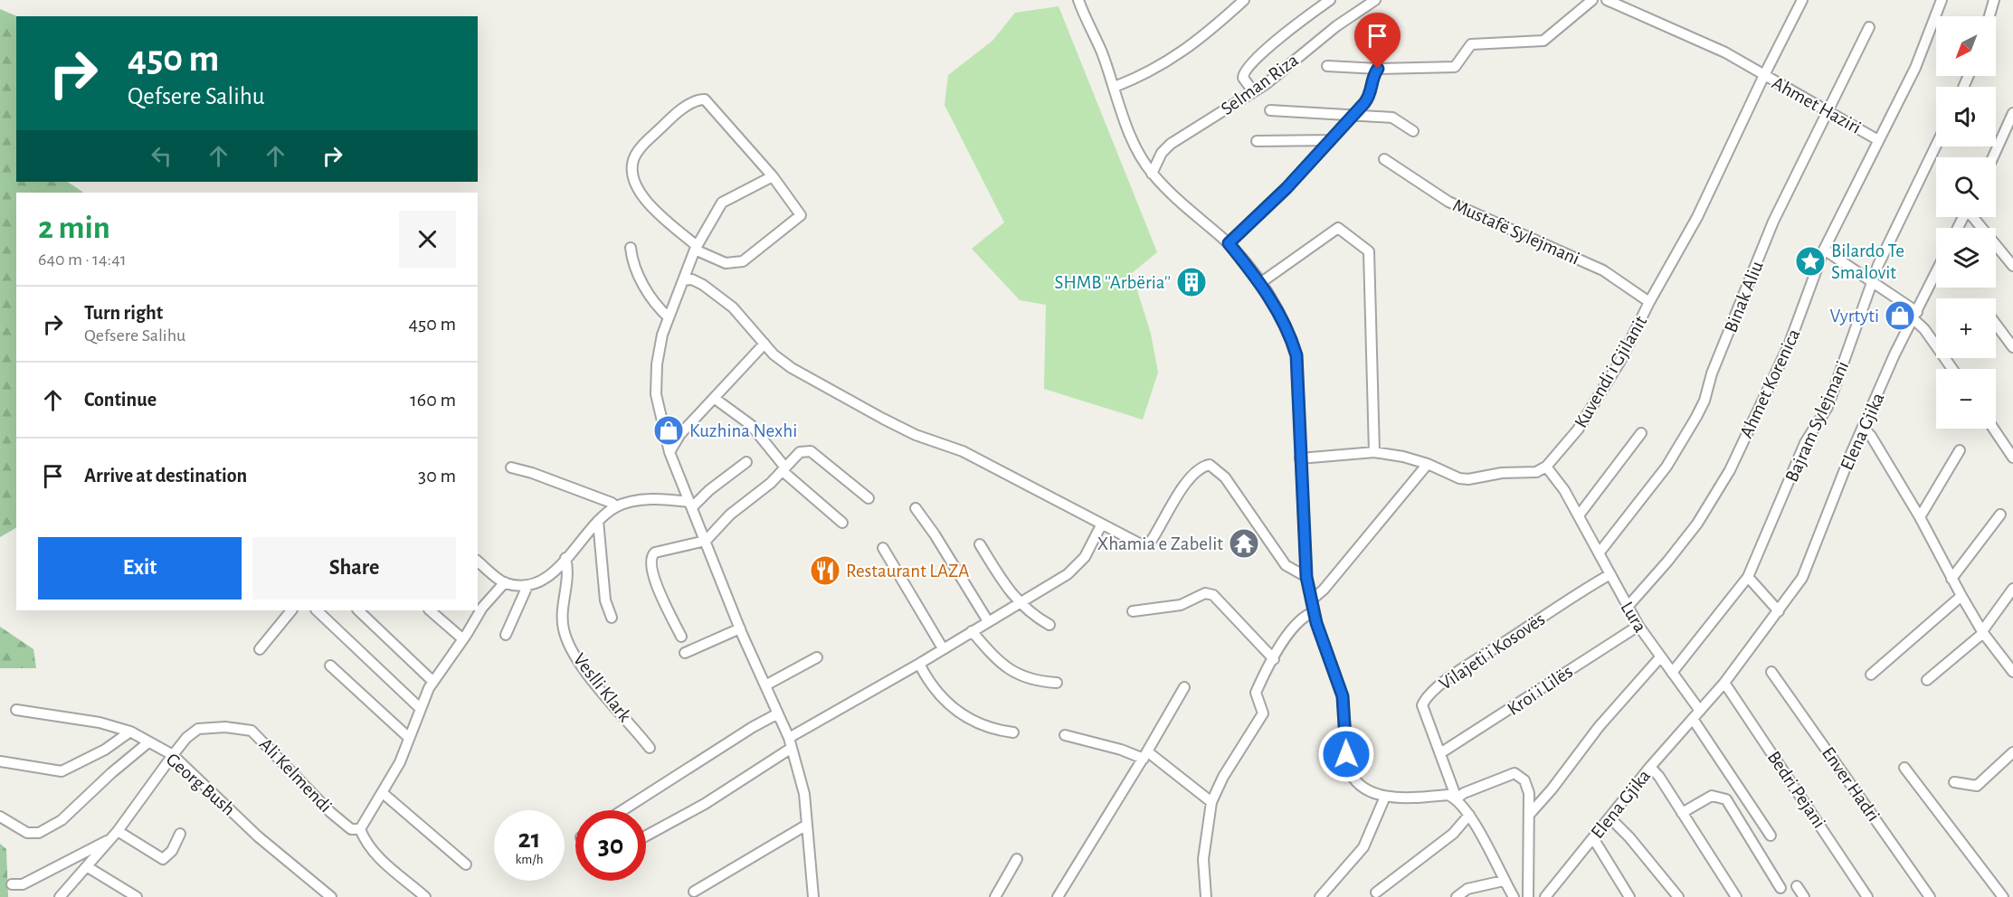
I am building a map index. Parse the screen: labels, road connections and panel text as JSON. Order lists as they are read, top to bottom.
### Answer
{
  "streets": {
    "street": [
      "Selman Riza",
      "Ahmet Haziri",
      "Mustafë Sylejmani",
      "Binak Aliu",
      "Kuvendi i Gjilanit",
      "Ahmet Korenica",
      "Bajram Sylejmani",
      "Elena Gjika",
      "Lura",
      "Vilajeti i Kosovës",
      "Veslli Klark",
      "Kroi i Lilës",
      "Ali Kelmendi",
      "Georg Bush",
      "Enver Hadri",
      "Bedri Pejani"
    ]
  },
  "crossings": [
    ["Ahmet Haziri", "Binak Aliu"],
    ["Ahmet Haziri", "Kuvendi i Gjilanit"],
    ["Ahmet Haziri", "Ahmet Korenica"],
    ["Mustafë Sylejmani", "Kuvendi i Gjilanit"],
    ["Binak Aliu", "Lura"],
    ["Kuvendi i Gjilanit", "Lura"],
    ["Ahmet Korenica", "Lura"],
    ["Bajram Sylejmani", "Lura"],
    ["Elena Gjika", "Lura"],
    ["Elena Gjika", "Bedri Pejani"],
    ["Lura", "Vilajeti i Kosovës"],
    ["Lura", "Kroi i Lilës"],
    ["Vilajeti i Kosovës", "Kroi i Lilës"],
    ["Ali Kelmendi", "Georg Bush"]
  ],
  "places": {
    "place": ["Bilardo Te Smalovit"],
    "building": ["SHMB ''Arbëria''"],
    "shop": ["Vyrtyti", "Kuzhina Nexhi"],
    "temple": ["Xhamia e Zabelit"],
    "restaurant": ["Restaurant LAZA"]
  },
  "north": "bottom left",
  "page": {
    "map_buttons": ["+", "−"],
    "turn": ["450 m", "Qefsere Salihu"],
    "heading": ["2 min", "640 m · 14:41"],
    "list": [
      {
        "name": "Turn right",
        "note": "Qefsere Salihu",
        "value": "450 m"
      },
      {
        "name": "Continue",
        "value": "160 m"
      },
      {
        "name": "Arrive at destination",
        "value": "30 m"
      }
    ],
    "buttons": ["Exit", "Share"],
    "speed": "21 km/h",
    "limit": "30"
  }
}
